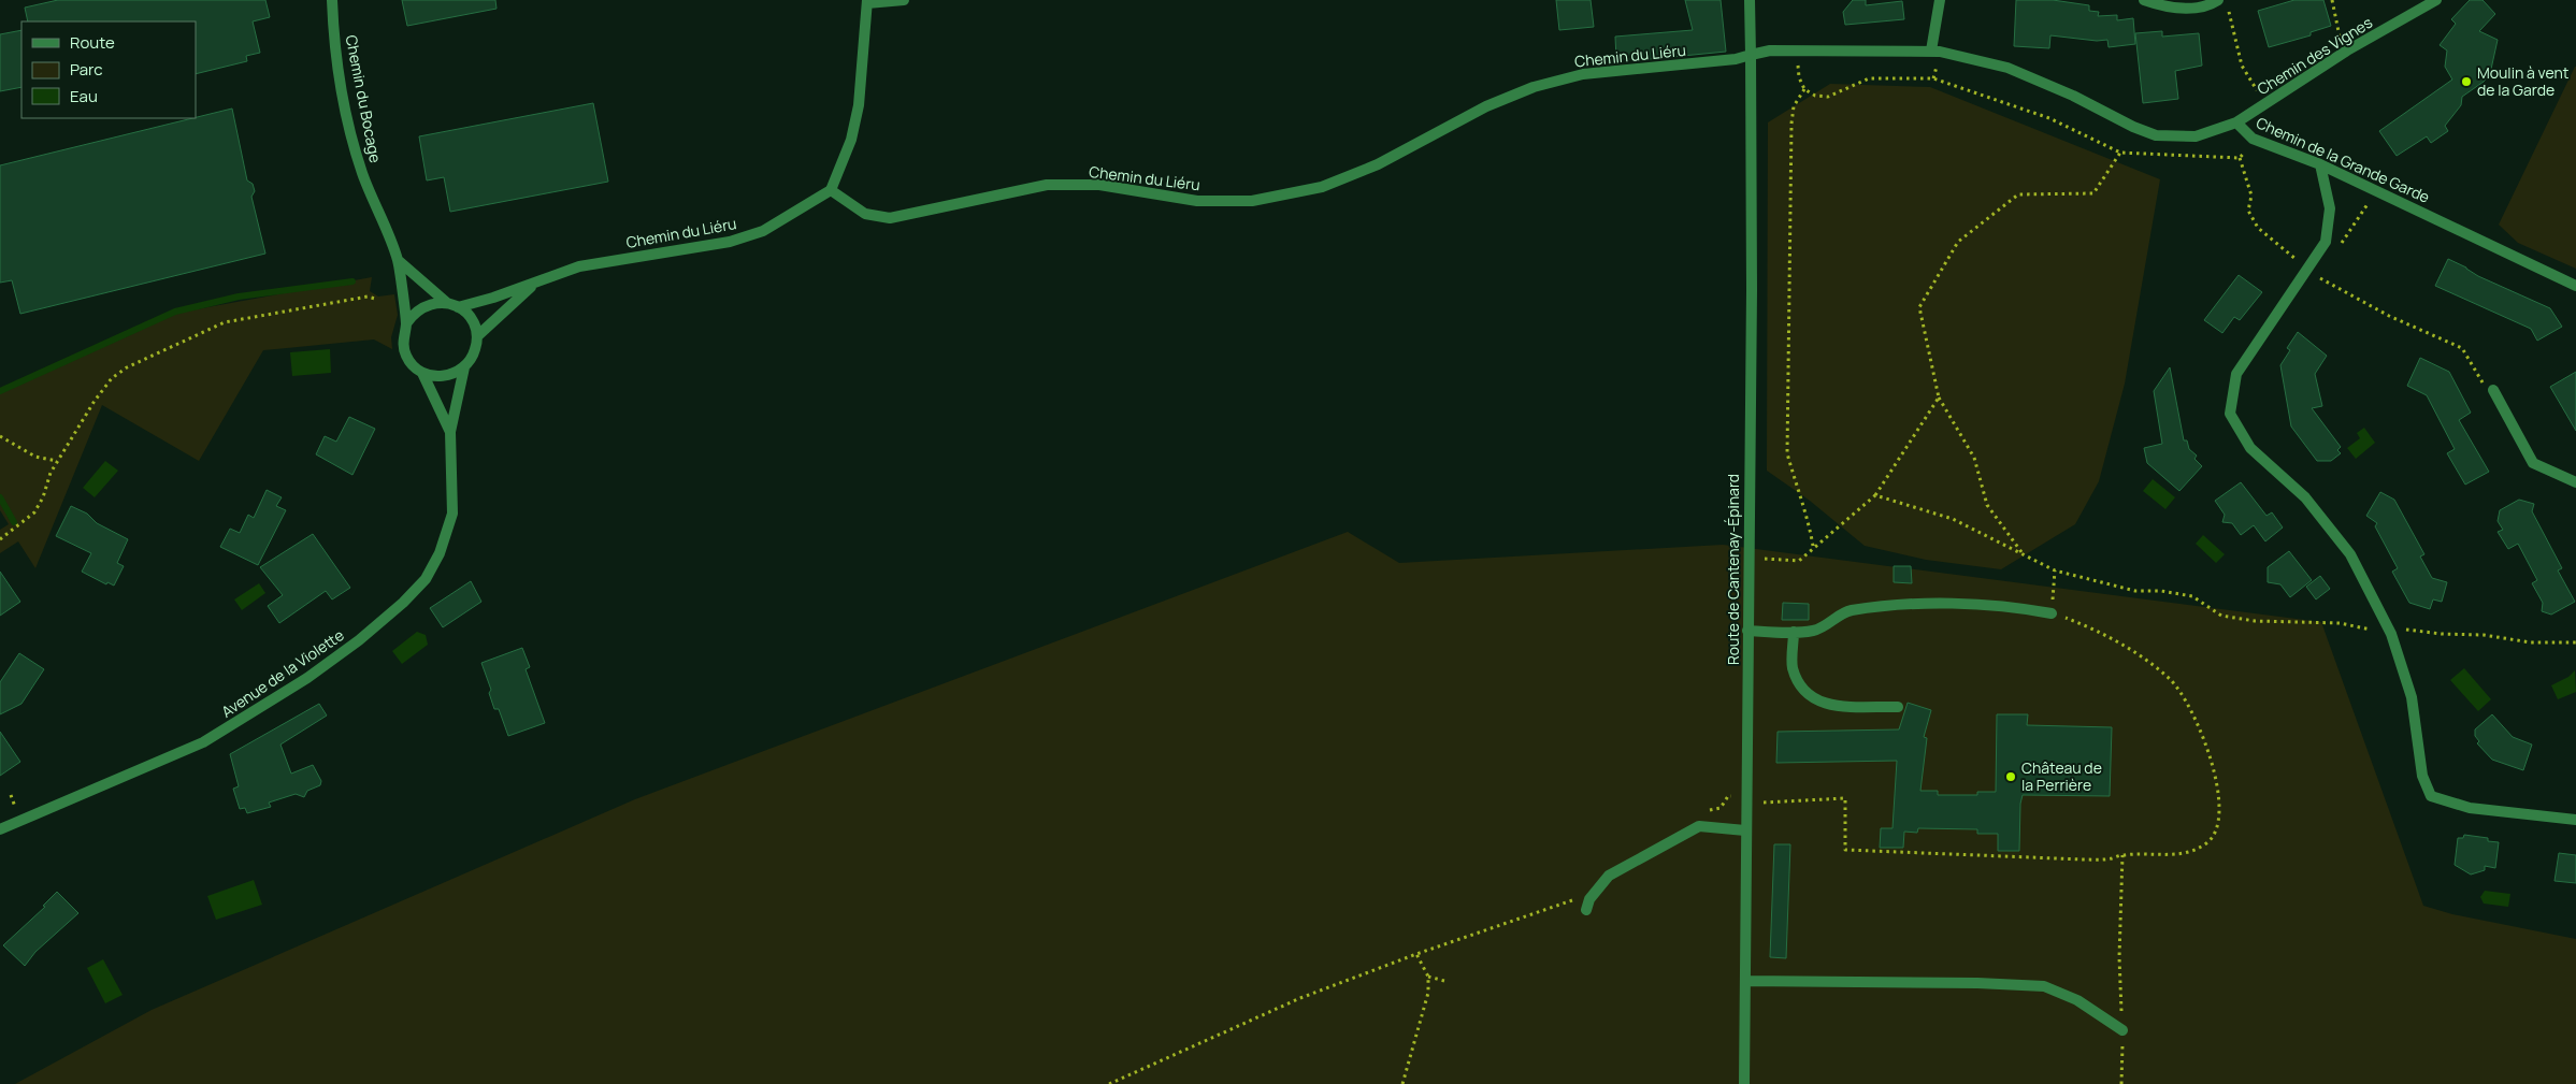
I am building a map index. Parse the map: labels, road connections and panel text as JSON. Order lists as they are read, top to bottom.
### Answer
{
  "streets": {
    "street": [
      "Chemin du Liéru",
      "Chemin des Vignes",
      "Chemin du Bocage",
      "Chemin de la Grande Garde",
      "Route de Cantenay-Épinard",
      "Avenue de la Violette"
    ]
  },
  "crossings": [
    ["Chemin du Liéru", "Chemin du Bocage"],
    ["Chemin du Liéru", "Chemin de la Grande Garde"],
    ["Chemin du Liéru", "Route de Cantenay-Épinard"],
    ["Chemin du Liéru", "Avenue de la Violette"],
    ["Chemin des Vignes", "Chemin de la Grande Garde"],
    ["Chemin du Bocage", "Avenue de la Violette"],
    ["Chemin de la Grande Garde", "Route de Cantenay-Épinard"]
  ],
  "places": ["Moulin à vent de la Garde", "Château de la Perrière"],
  "legend": ["Route", "Parc", "Eau"]
}
